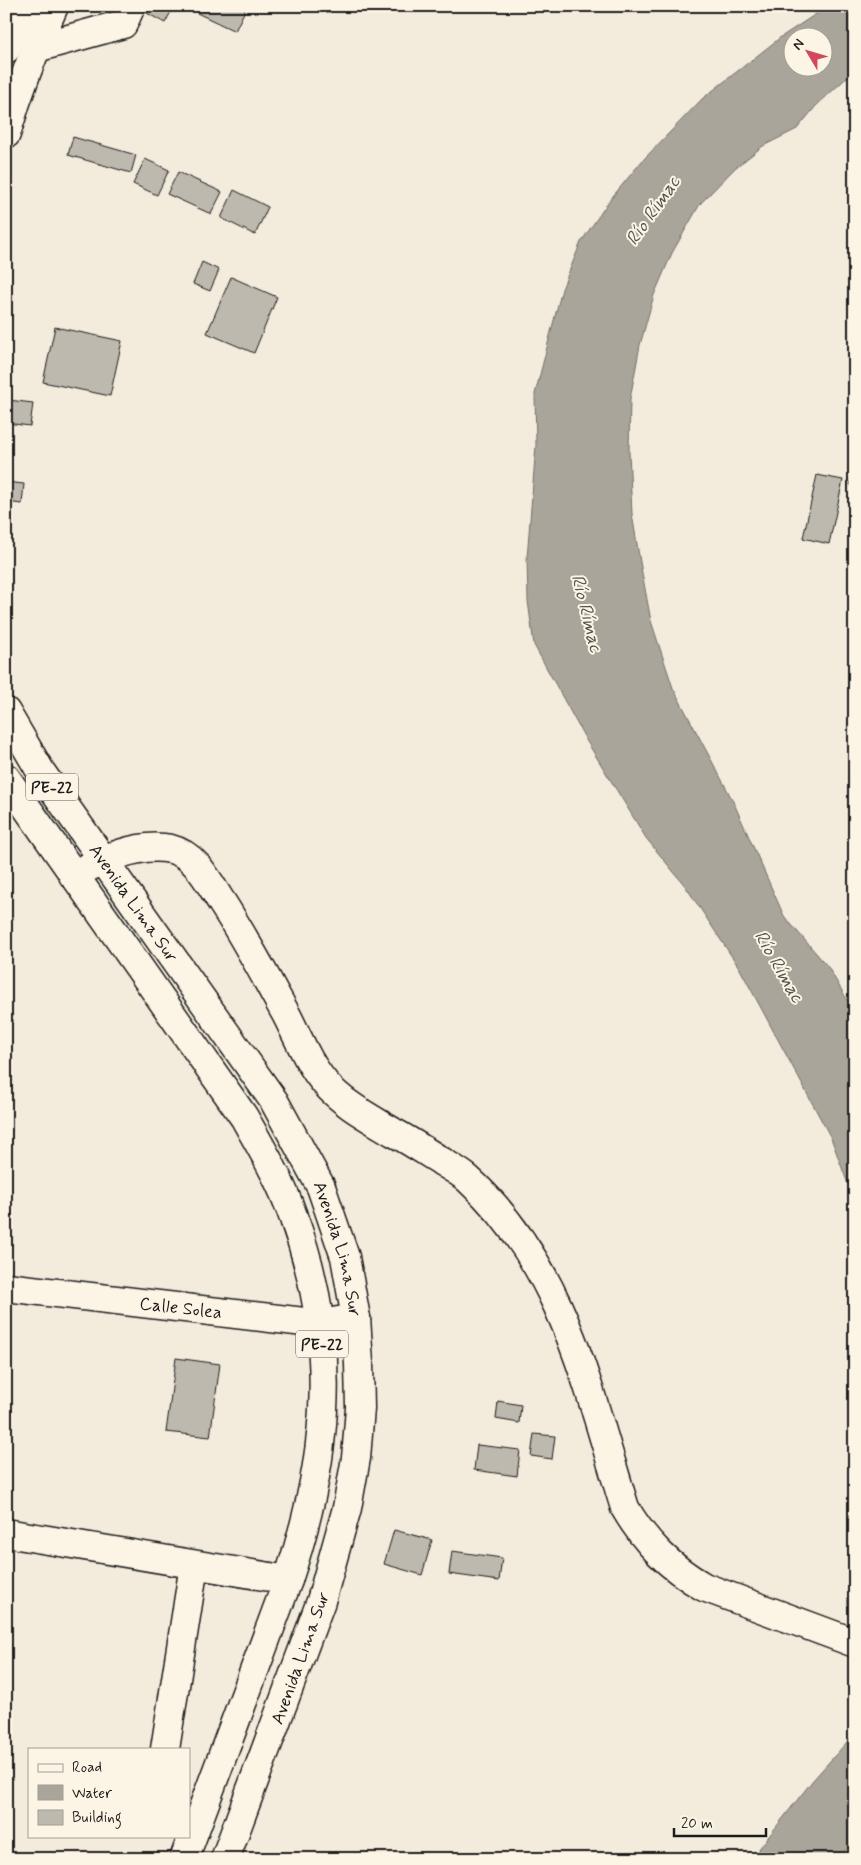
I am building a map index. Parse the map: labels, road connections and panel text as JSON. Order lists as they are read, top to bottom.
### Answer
{
  "streets": {
    "main road": ["PE-22", "Avenida Lima Sur", "Calle Solea"]
  },
  "crossings": [
    ["Avenida Lima Sur", "Calle Solea"]
  ],
  "water": ["Río Rímac"],
  "legend": ["Road", "Water", "Building"],
  "scale_bar": "20 m",
  "north": "top left"
}
